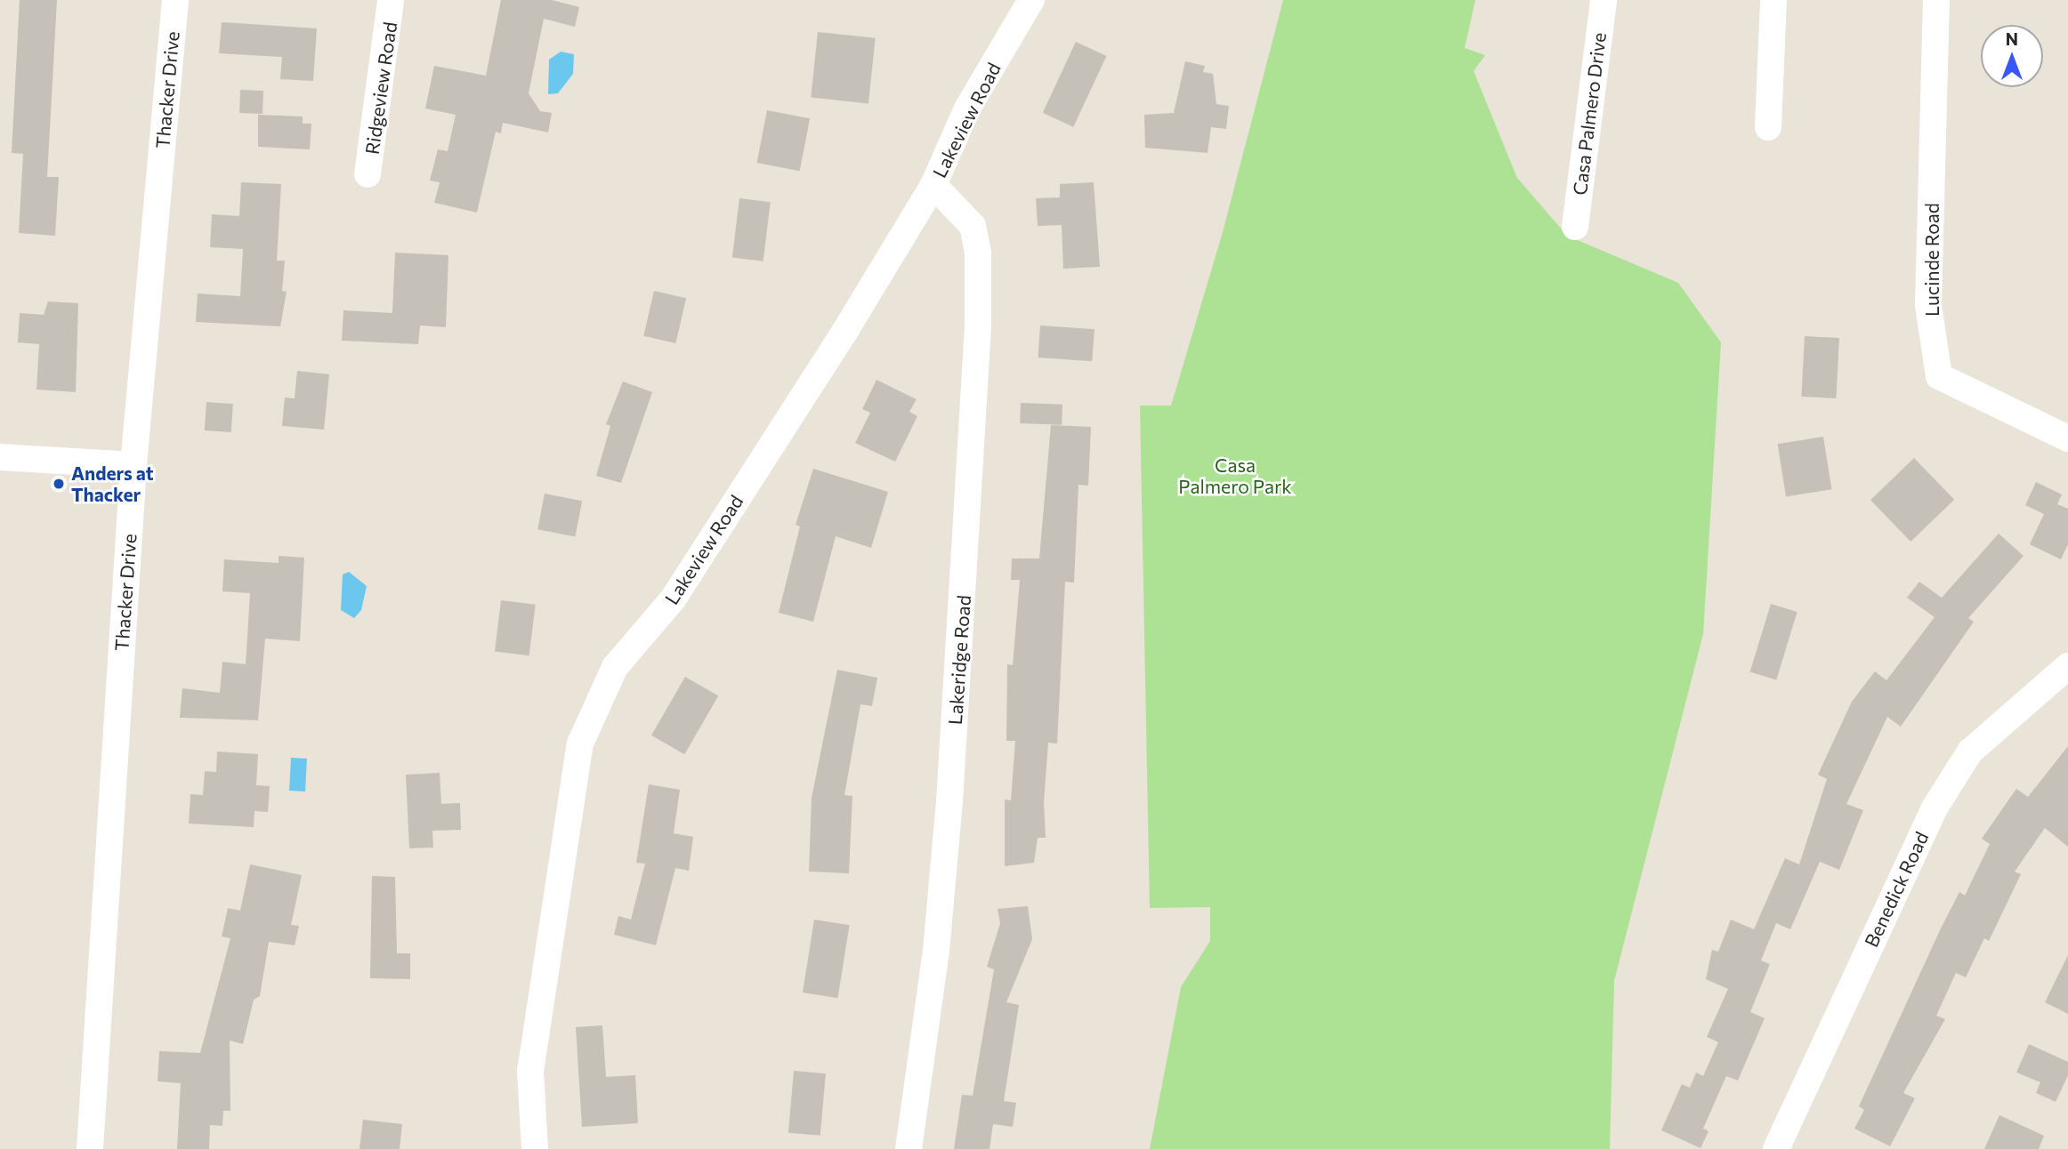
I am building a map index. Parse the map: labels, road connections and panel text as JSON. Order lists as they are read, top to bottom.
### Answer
{
  "streets": {
    "street": [
      "Ridgeview Road",
      "Thacker Drive",
      "Casa Palmero Drive",
      "Lakeview Road",
      "Lucinde Road",
      "Lakeridge Road",
      "Benedick Road"
    ]
  },
  "crossings": [
    ["Lakeview Road", "Lakeridge Road"]
  ],
  "parks": ["Casa Palmero Park"],
  "places": ["Anders at Thacker"],
  "north": "top"
}
